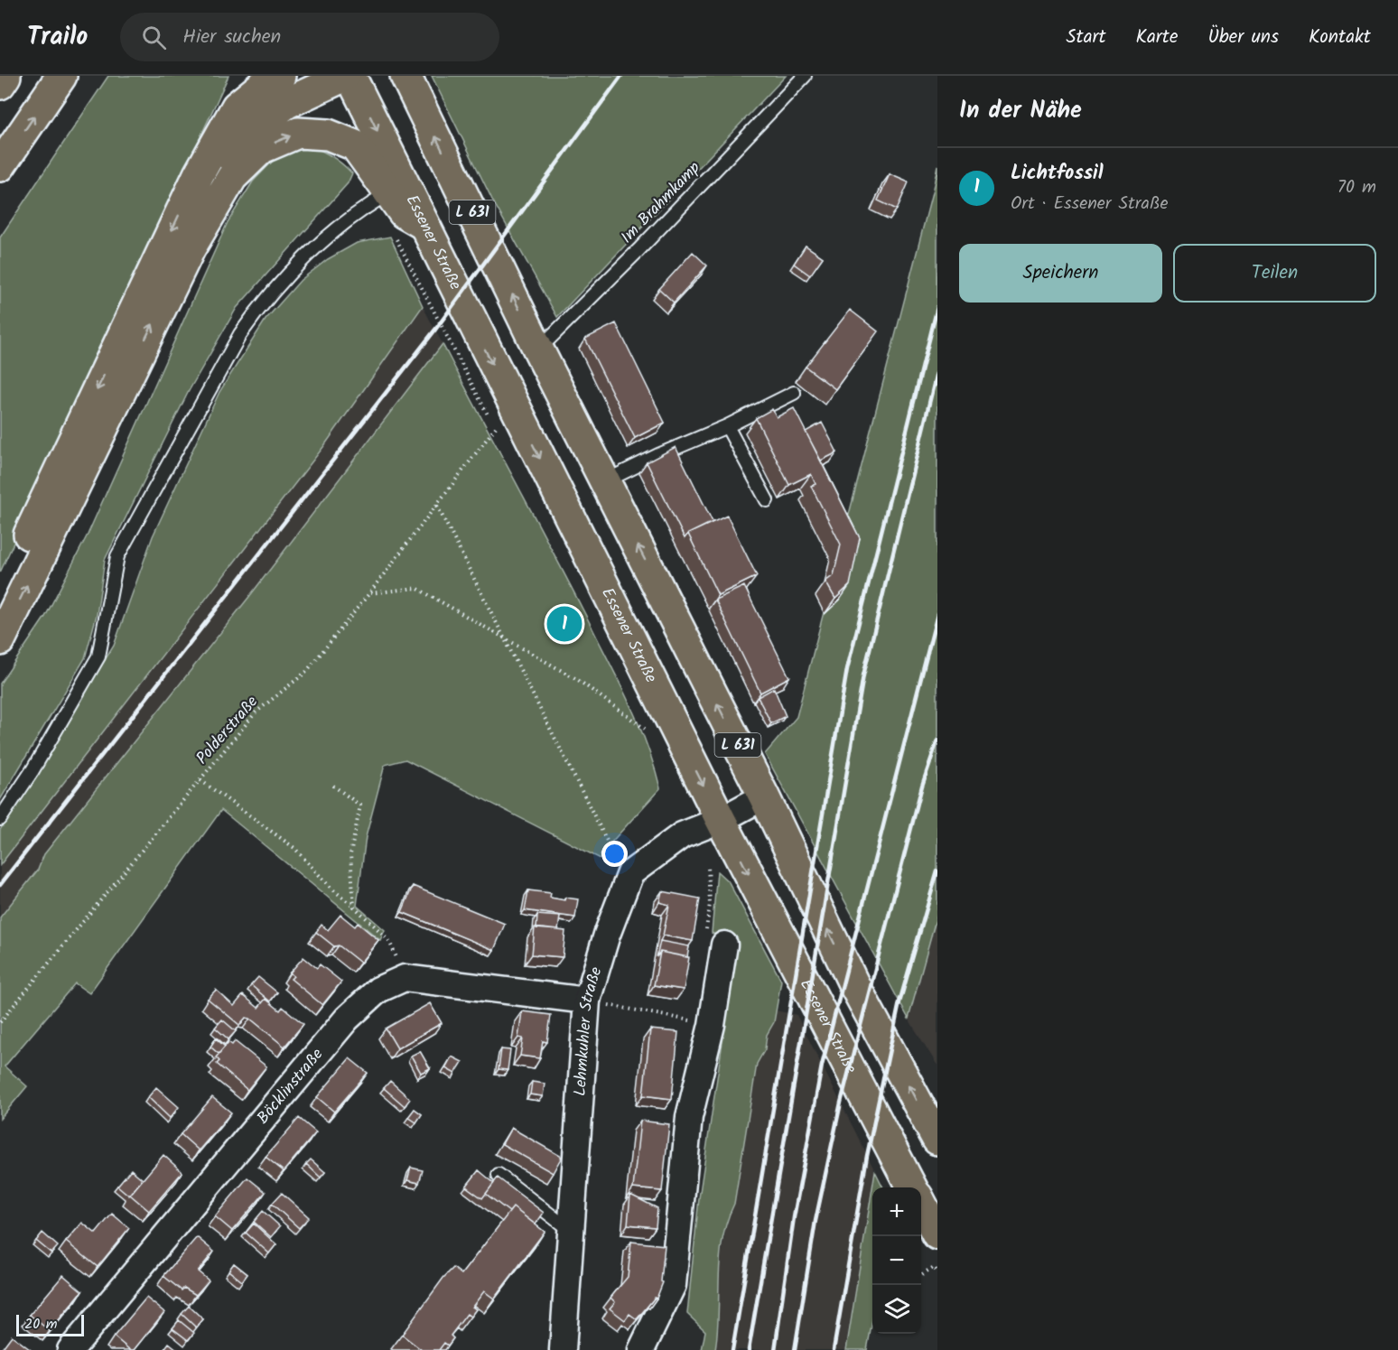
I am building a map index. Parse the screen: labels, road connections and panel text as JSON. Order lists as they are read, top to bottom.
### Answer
{
  "streets": {
    "main road": ["L 631", "Essener Straße"],
    "street": ["Lehmkuhler Straße", "Böcklinstraße"],
    "lane": ["Im Brahmkamp"],
    "path": ["Polderstraße"]
  },
  "crossings": [
    ["Im Brahmkamp", "L 631"],
    ["Essener Straße", "Polderstraße"]
  ],
  "scale_bar": "20 m",
  "page": {
    "header": "Trailo",
    "search": "Hier suchen",
    "nav": [
      "Start",
      "Karte",
      "Über uns",
      "Kontakt"
    ],
    "heading": "In der Nähe",
    "list": [
      {
        "mark": "1",
        "name": "Lichtfossil",
        "note": "Ort · Essener Straße",
        "value": "70 m"
      }
    ],
    "buttons": ["Speichern", "Teilen"],
    "pins": "1",
    "map_buttons": ["+", "−"],
    "scale": "20 m"
  }
}
